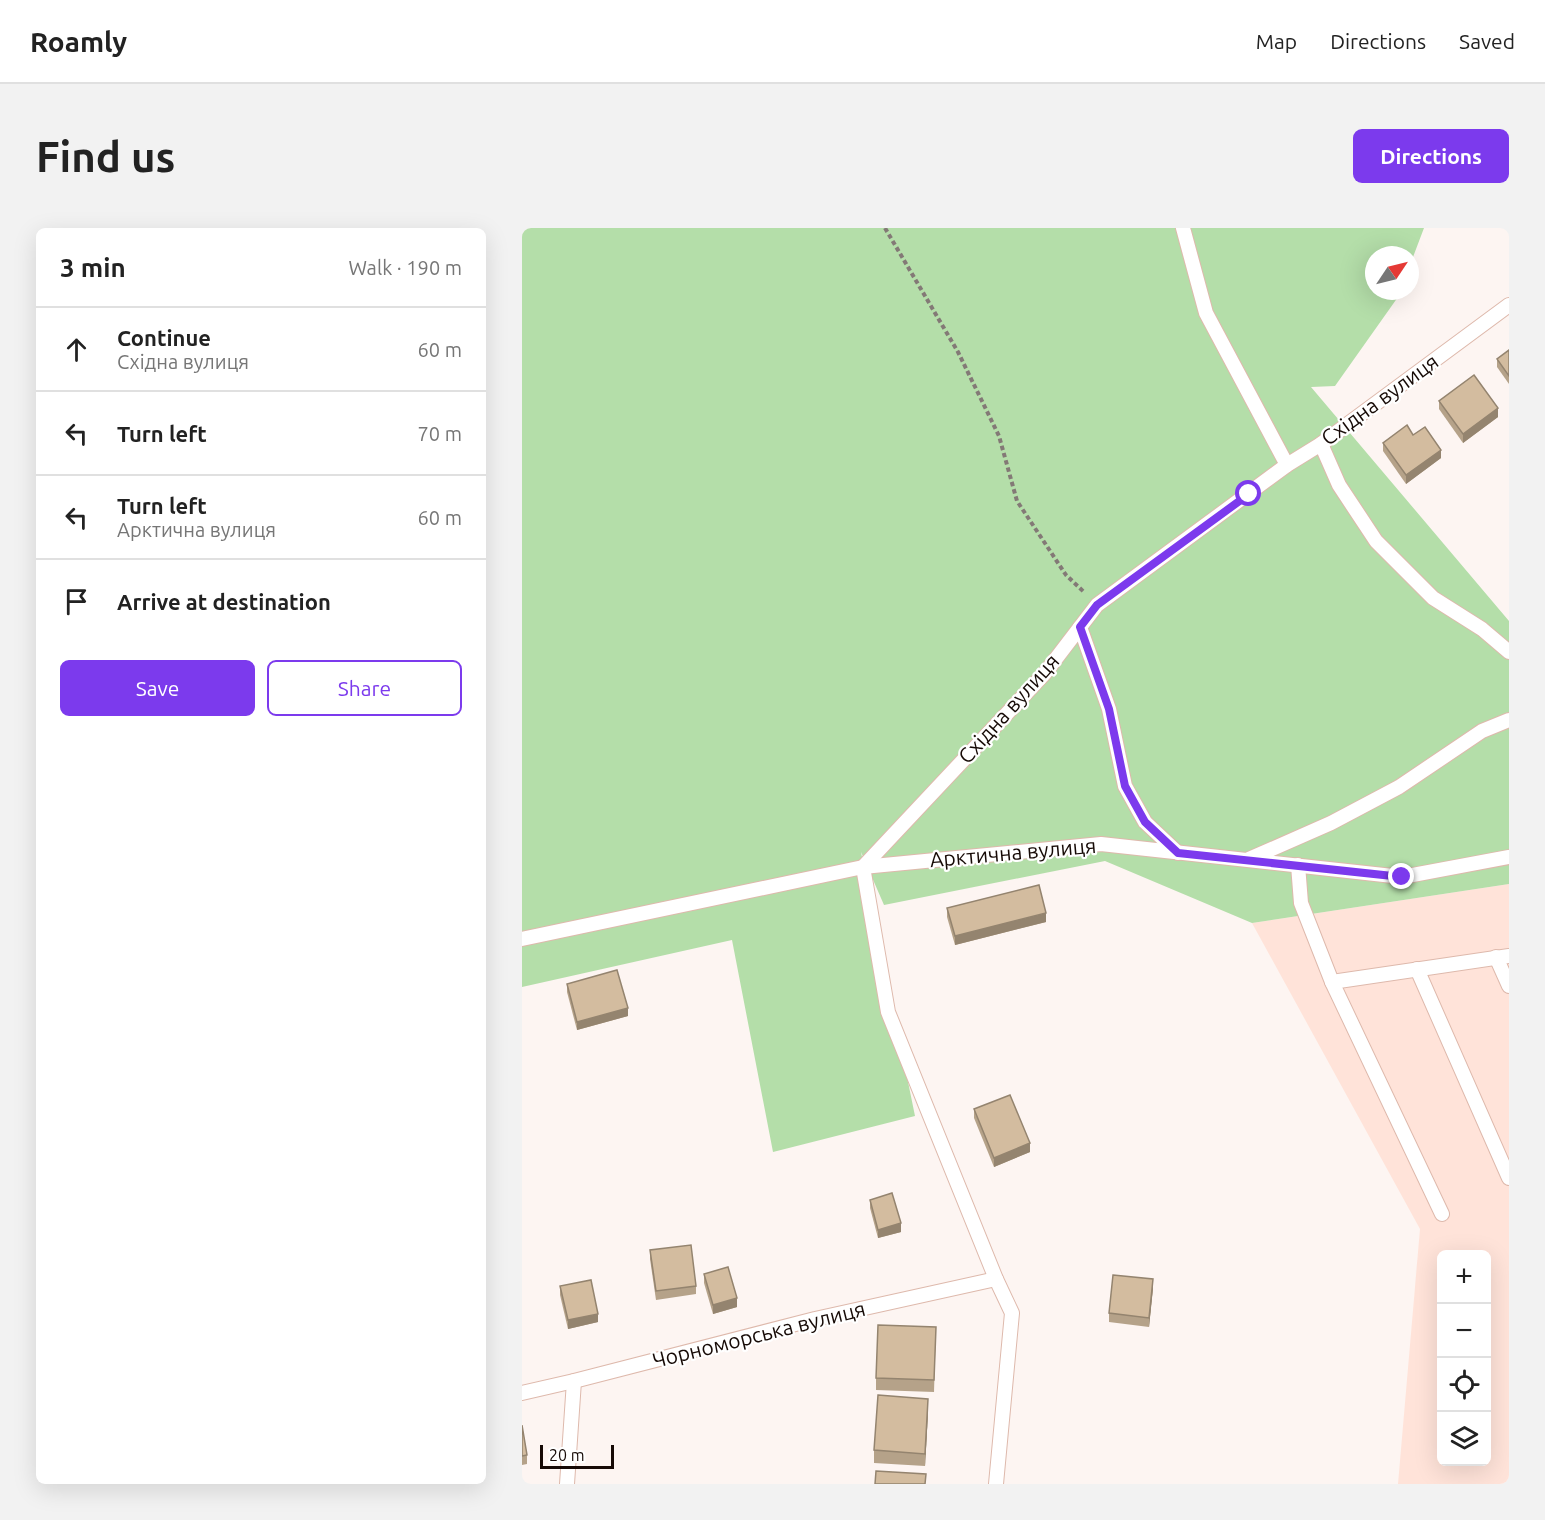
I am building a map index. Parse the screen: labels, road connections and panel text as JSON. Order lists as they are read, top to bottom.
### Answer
{
  "streets": {
    "lane": ["Східна вулиця", "Арктична вулиця", "Чорноморська вулиця"]
  },
  "crossings": [
    ["Східна вулиця", "Арктична вулиця"]
  ],
  "scale_bar": "20 m",
  "north": "top right",
  "page": {
    "header": "Roamly",
    "nav": ["Map", "Directions", "Saved"],
    "buttons": [
      "Directions",
      ["Save", "Share"]
    ],
    "title": "Find us",
    "heading": ["3 min", "Walk · 190 m"],
    "list": [
      ["Continue", "Східна вулиця", "60 m"],
      ["Turn left", "70 m"],
      ["Turn left", "Арктична вулиця", "60 m"],
      "Arrive at destination"
    ],
    "map_buttons": ["+", "−"],
    "scale": "20 m"
  }
}
